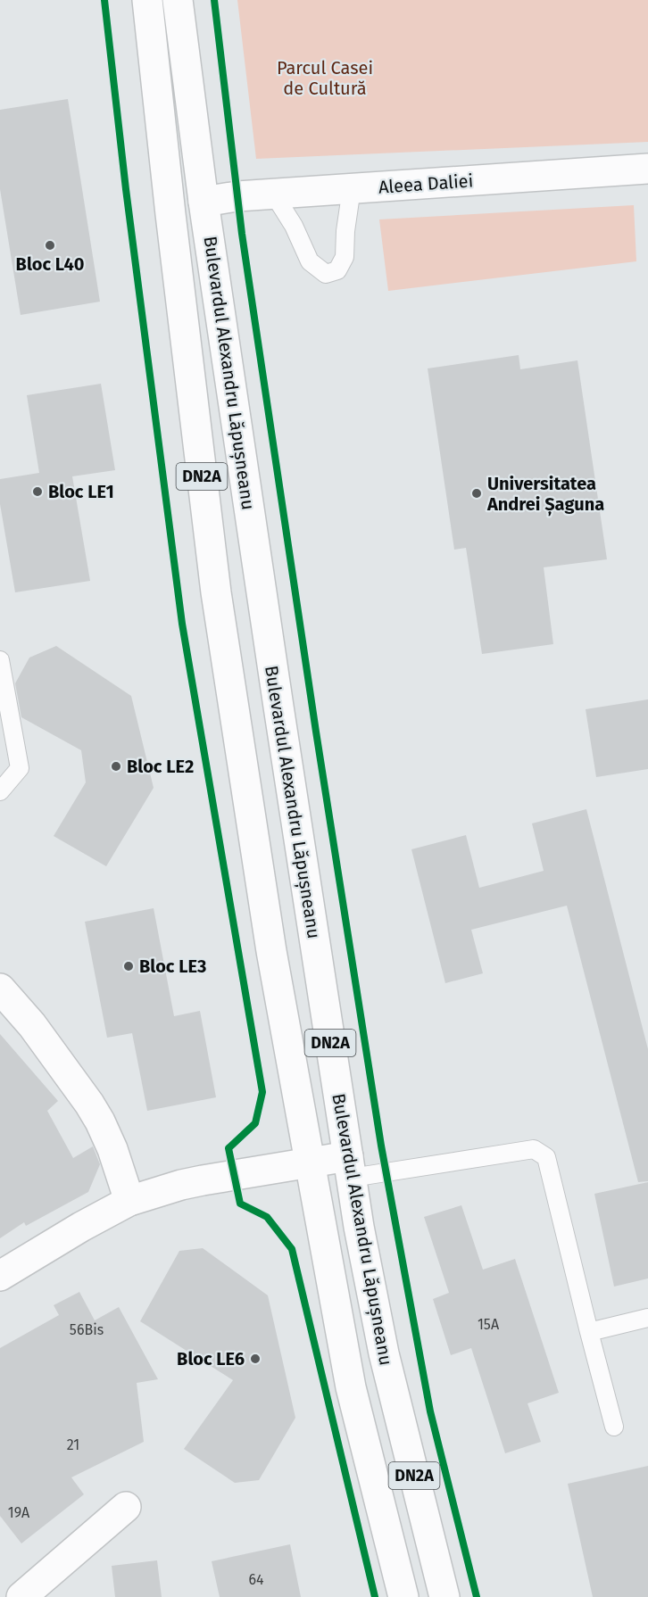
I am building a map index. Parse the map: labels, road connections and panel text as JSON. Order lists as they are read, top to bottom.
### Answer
{
  "streets": {
    "main road": ["Aleea Daliei", "Bulevardul Alexandru Lăpușneanu", "DN2A"]
  },
  "crossings": [
    ["Aleea Daliei", "Bulevardul Alexandru Lăpușneanu"]
  ],
  "parks": ["Parcul Casei de Cultură"],
  "places": [
    "Bloc L40",
    "Bloc LE1",
    "Universitatea Andrei Șaguna",
    "Bloc LE2",
    "Bloc LE3",
    "Bloc LE6"
  ],
  "house_numbers": [
    "15A",
    "56Bis",
    "21",
    "19A",
    "64"
  ]
}
